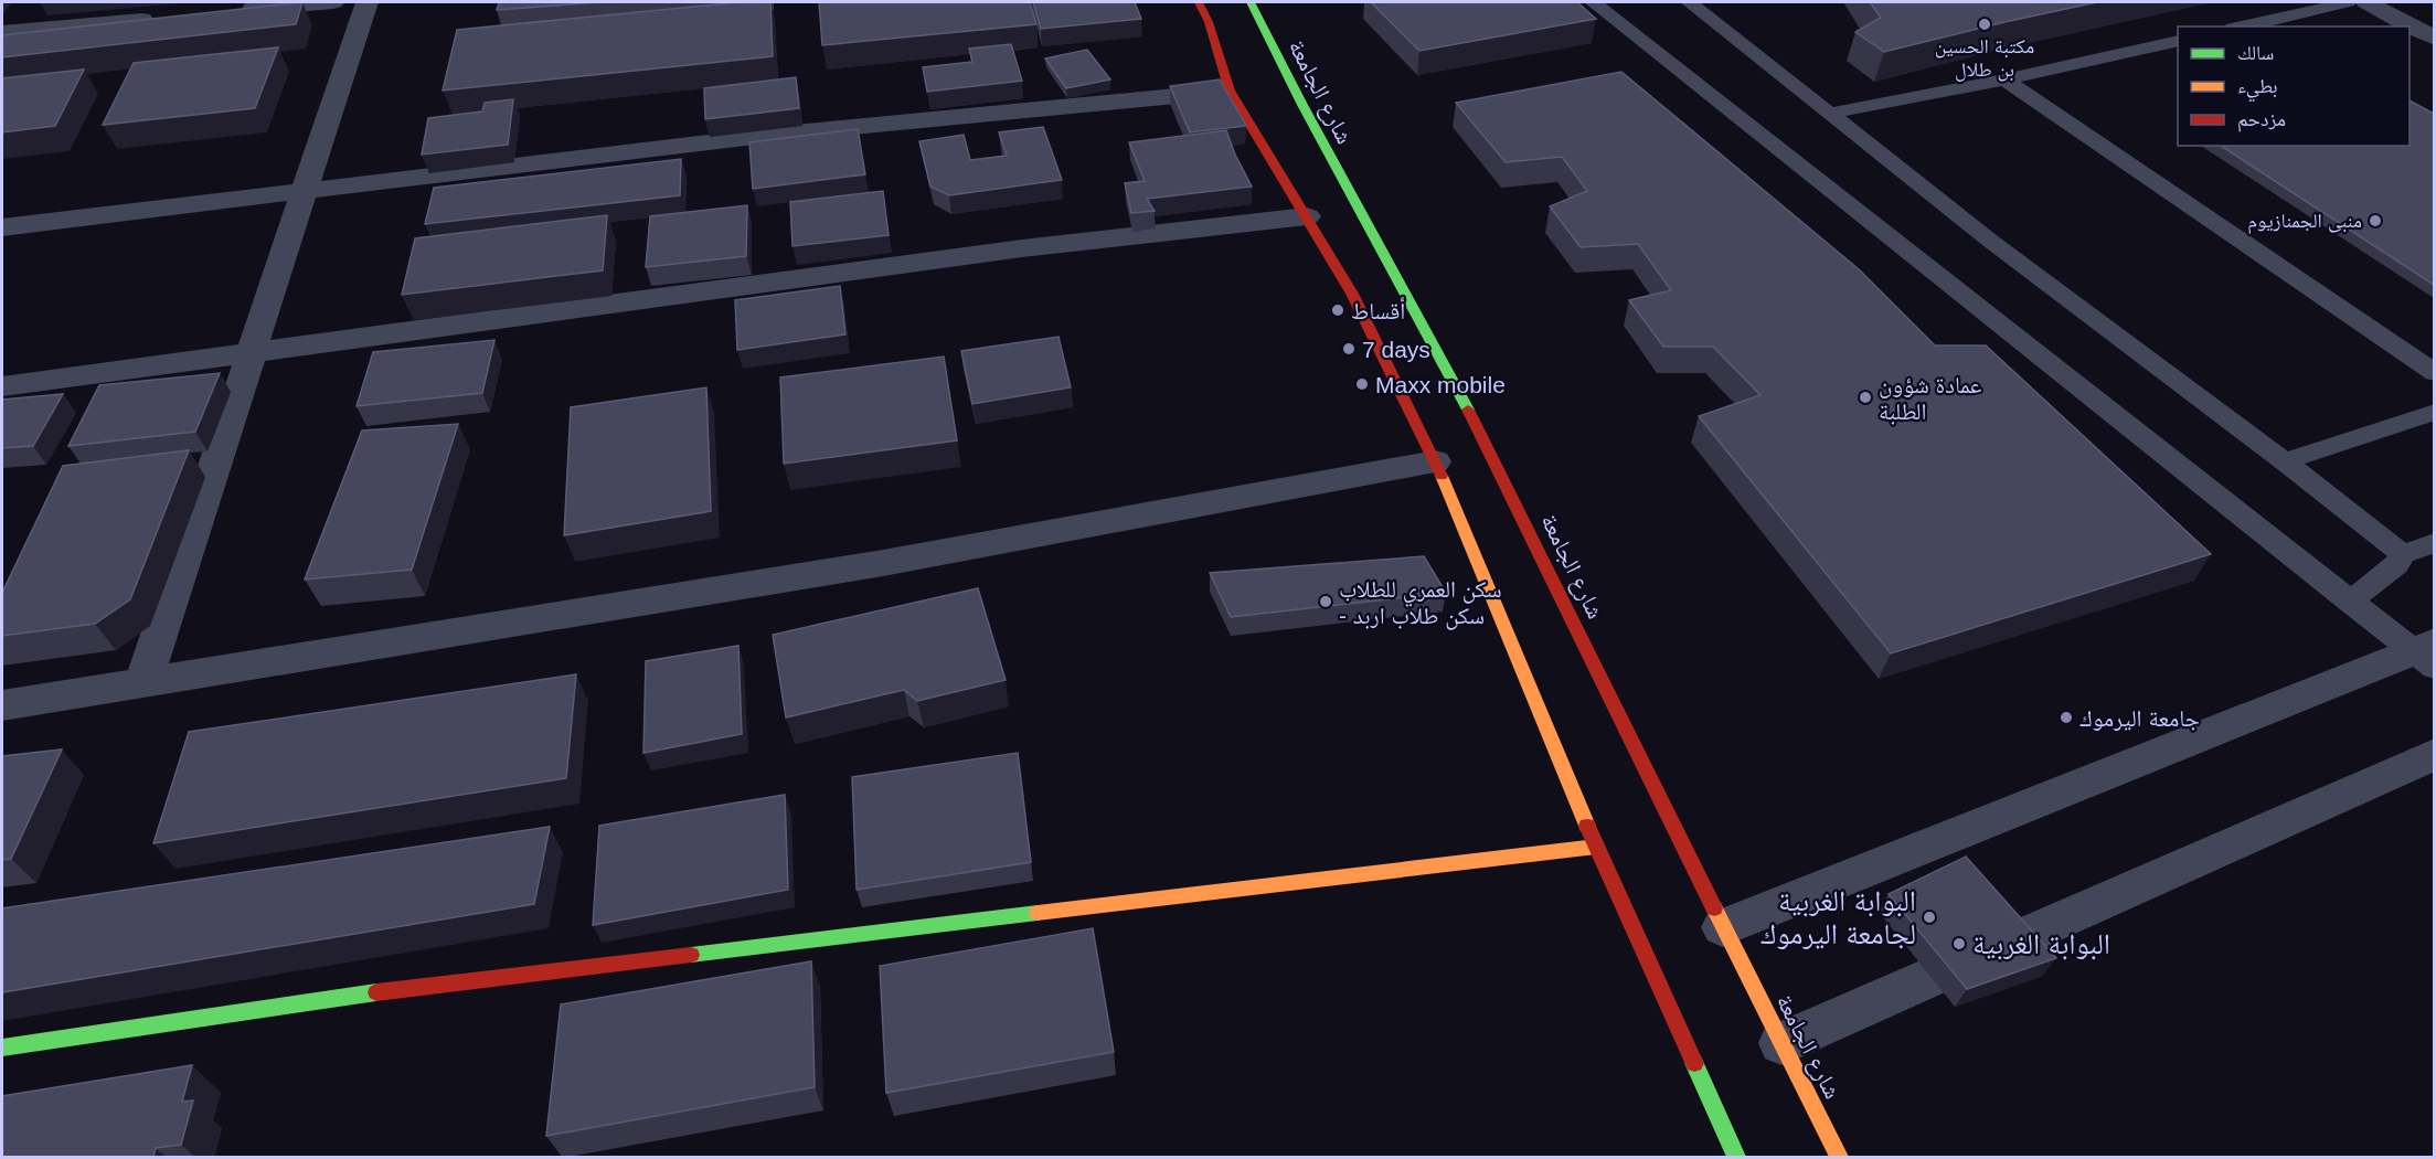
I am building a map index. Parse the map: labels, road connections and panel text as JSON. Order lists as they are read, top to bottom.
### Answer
{
  "streets": {
    "main road": ["شارع الجامعة"]
  },
  "places": [
    "مكتبة الحسين بن طلال",
    "منبى الجمنازيوم",
    "أقساط",
    "7 days",
    "Maxx mobile",
    "عمادة شؤون الطلبة",
    "سكن العمري للطلاب - سكن طلاب اربد",
    "جامعة اليرموك",
    "البوابة الغربية لجامعة اليرموك",
    "البوابة الغربية"
  ],
  "legend": ["سالك", "بطيء", "مزدحم"]
}
